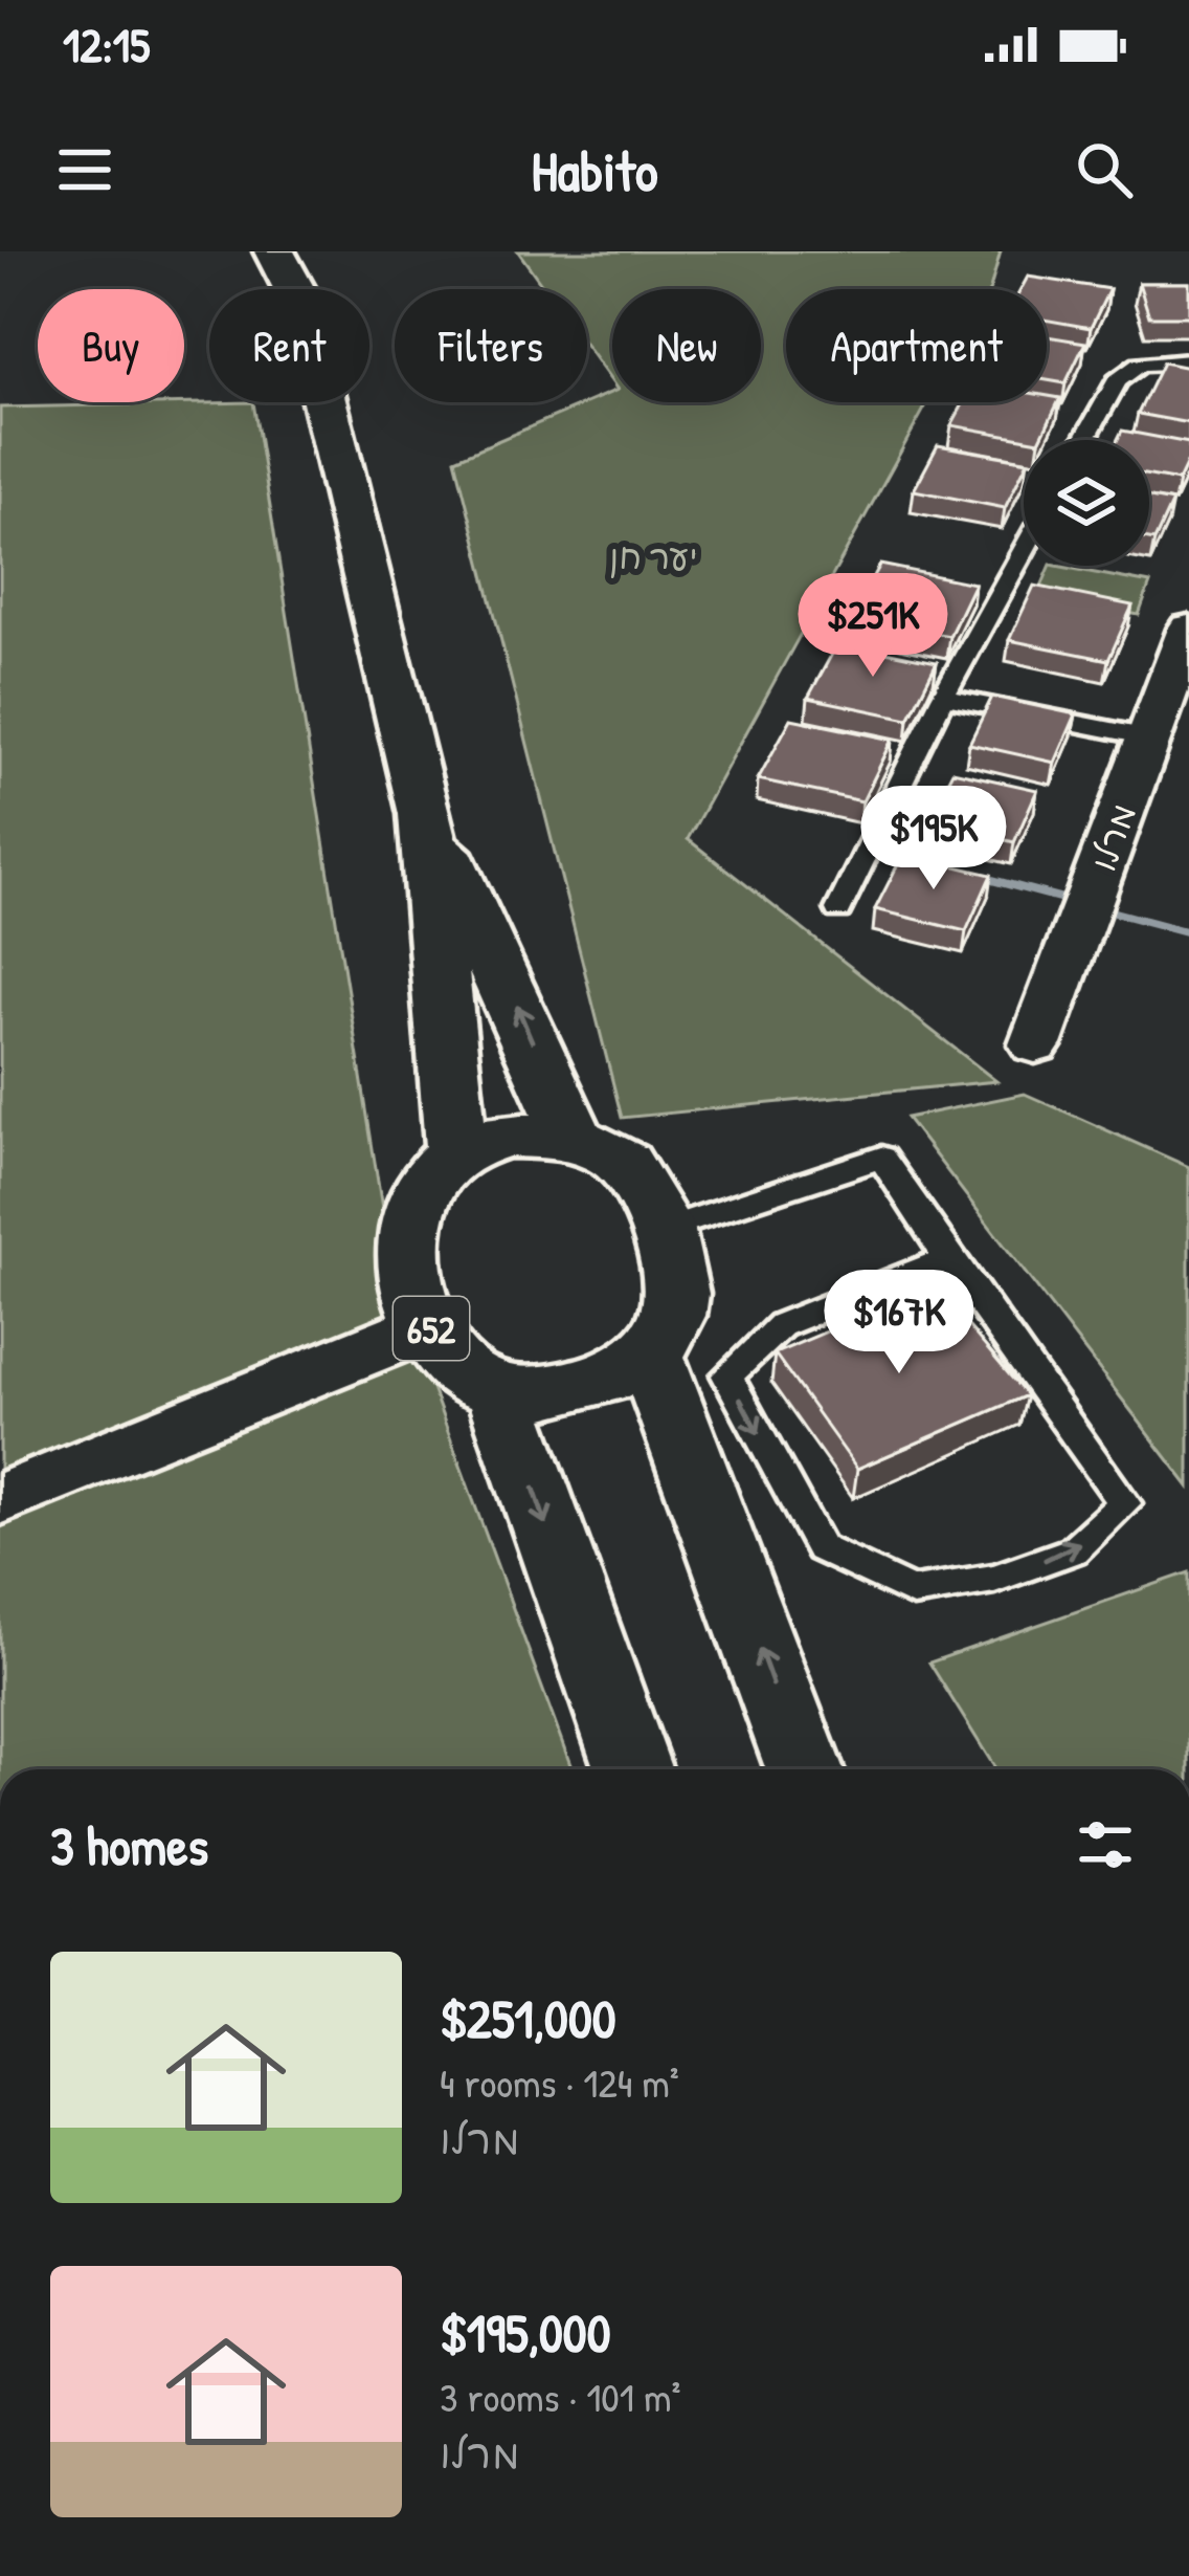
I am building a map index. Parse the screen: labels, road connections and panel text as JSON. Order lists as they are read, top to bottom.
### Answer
{
  "streets": {
    "main road": ["652"],
    "street": ["מרלו"]
  },
  "parks": ["יער חן"],
  "page": {
    "status": "12:15",
    "header": "Habito",
    "chip": [
      "Buy",
      "Rent",
      "Filters",
      "New",
      "Apartment"
    ],
    "price": ["$251K", "$195K", "$167K"],
    "heading": "3 homes",
    "list": [
      {
        "name": "$251,000",
        "note": "4 rooms · 124 m² · מרלו"
      },
      {
        "name": "$195,000",
        "note": "3 rooms · 101 m² · מרלו"
      }
    ]
  }
}
